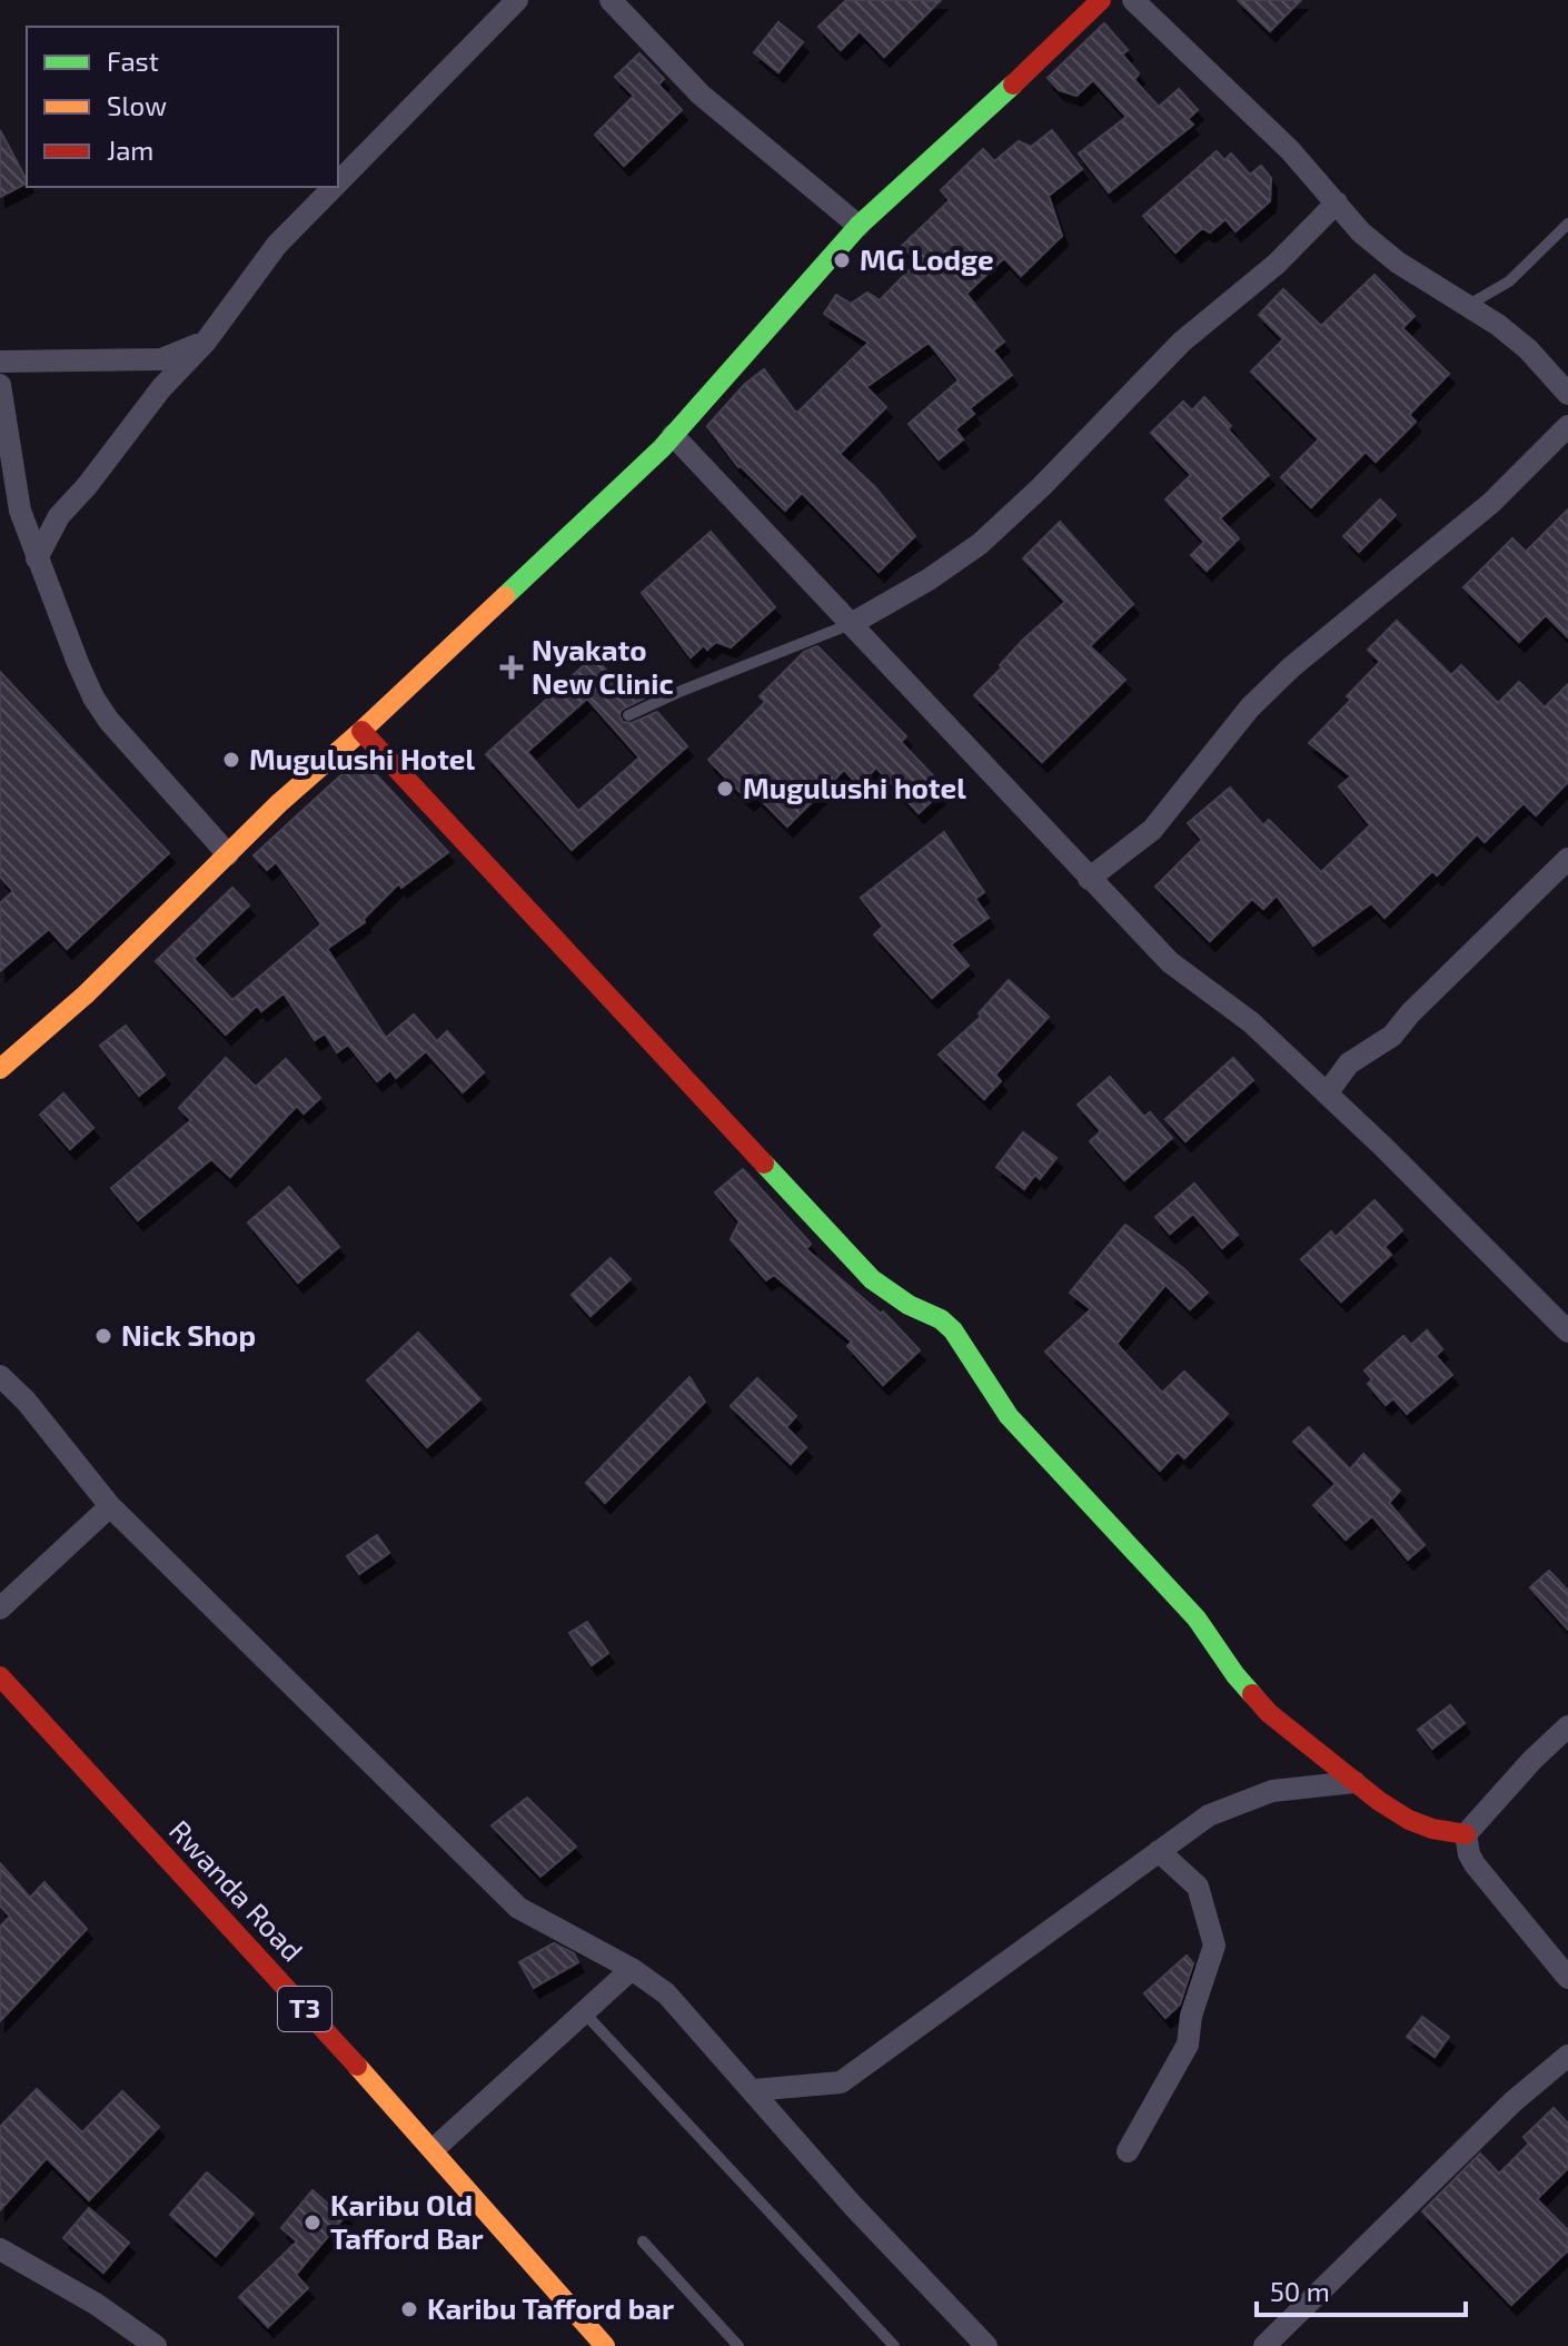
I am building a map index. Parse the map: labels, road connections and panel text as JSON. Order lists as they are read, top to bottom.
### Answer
{
  "streets": {
    "main road": ["Rwanda Road", "T3"]
  },
  "places": {
    "other": [
      "MG Lodge",
      "Mugulushi Hotel",
      "Mugulushi hotel",
      "Nick Shop",
      "Karibu Old Tafford Bar",
      "Karibu Tafford bar"
    ],
    "health": ["Nyakato New Clinic"]
  },
  "legend": ["Fast", "Slow", "Jam"],
  "scale_bar": "50 m"
}
